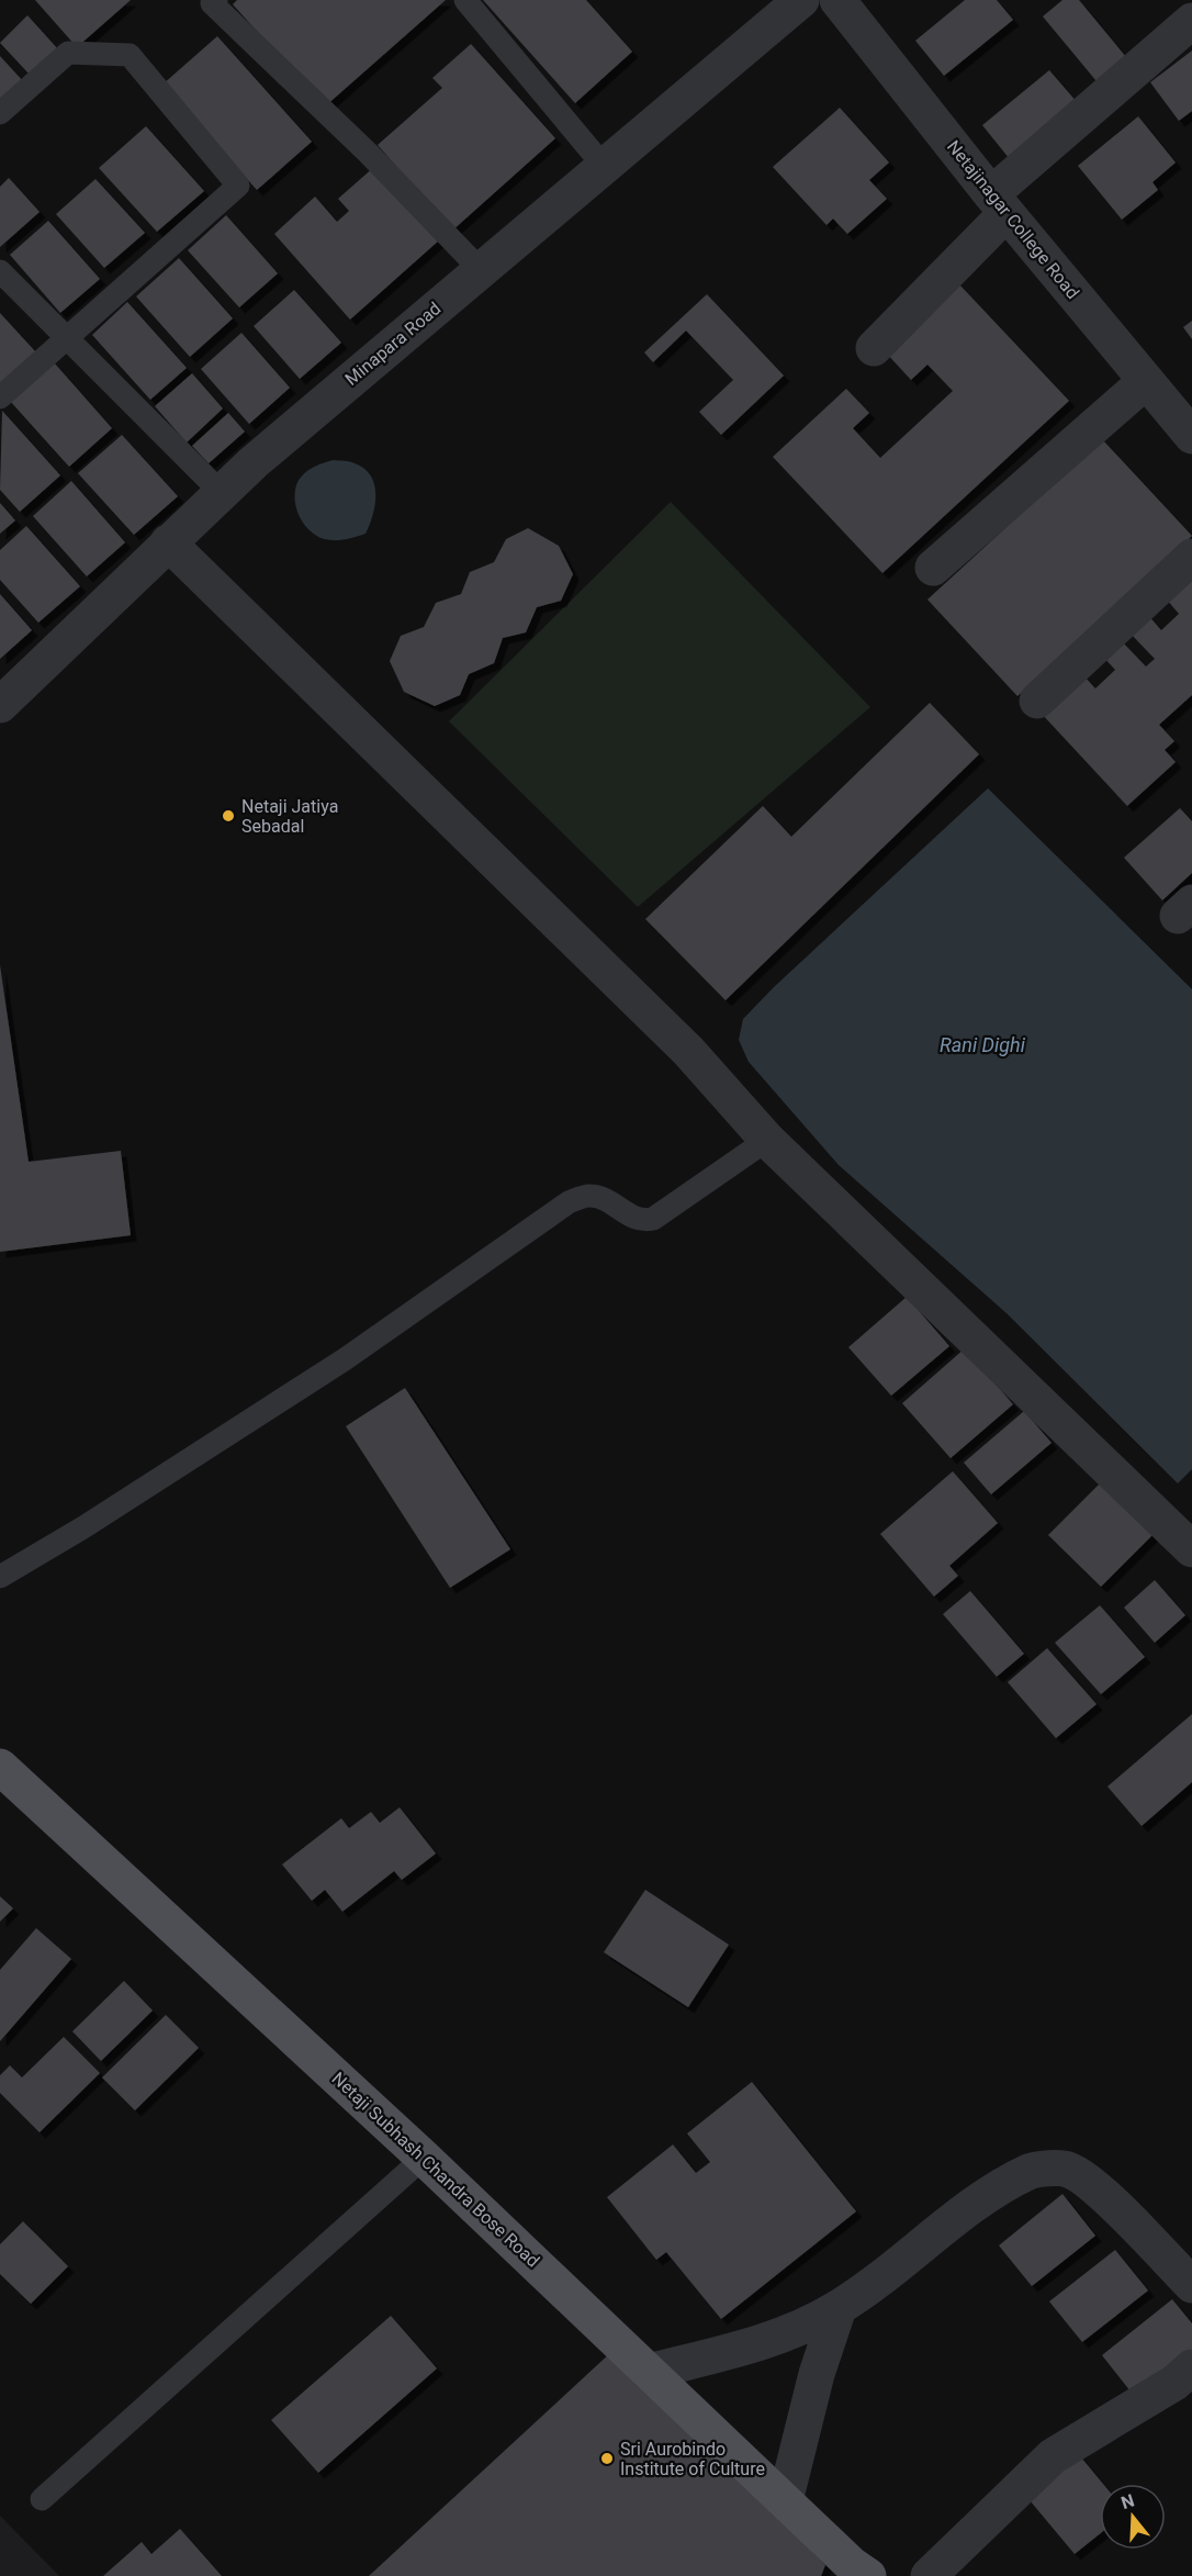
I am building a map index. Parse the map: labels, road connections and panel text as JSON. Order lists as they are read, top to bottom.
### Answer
{
  "streets": {
    "main road": ["Netaji Subhash Chandra Bose Road"],
    "street": ["Netajinagar College Road", "Minapara Road"]
  },
  "water": ["Rani Dighi"],
  "places": ["Netaji Jatiya Sebadal", "Sri Aurobindo Institute of Culture"],
  "north": "top"
}
